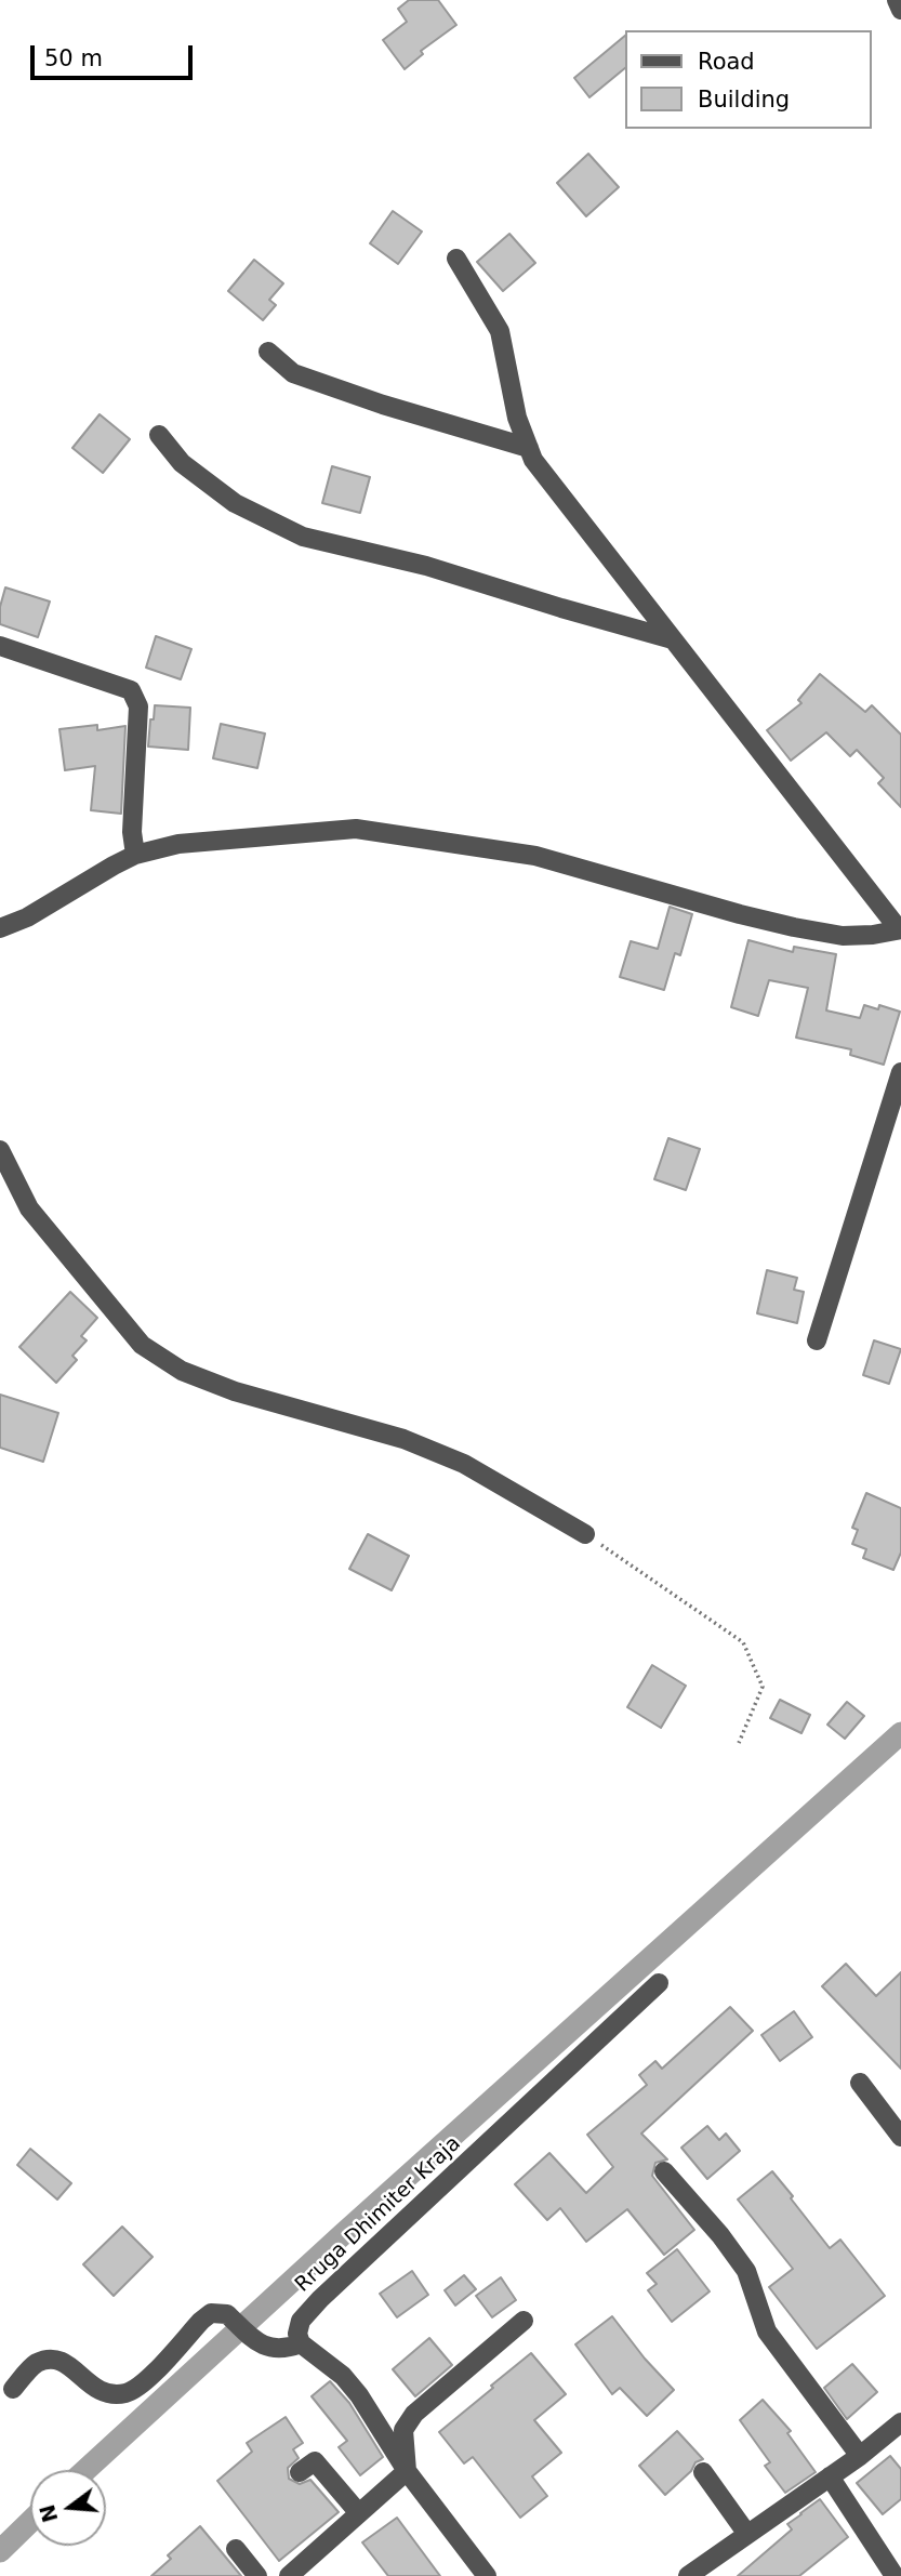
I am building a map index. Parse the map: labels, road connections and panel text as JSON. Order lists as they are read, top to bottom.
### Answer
{
  "streets": {
    "street": ["Rruga Dhimiter Kraja"]
  },
  "legend": ["Road", "Building"],
  "scale_bar": "50 m",
  "north": "left"
}
